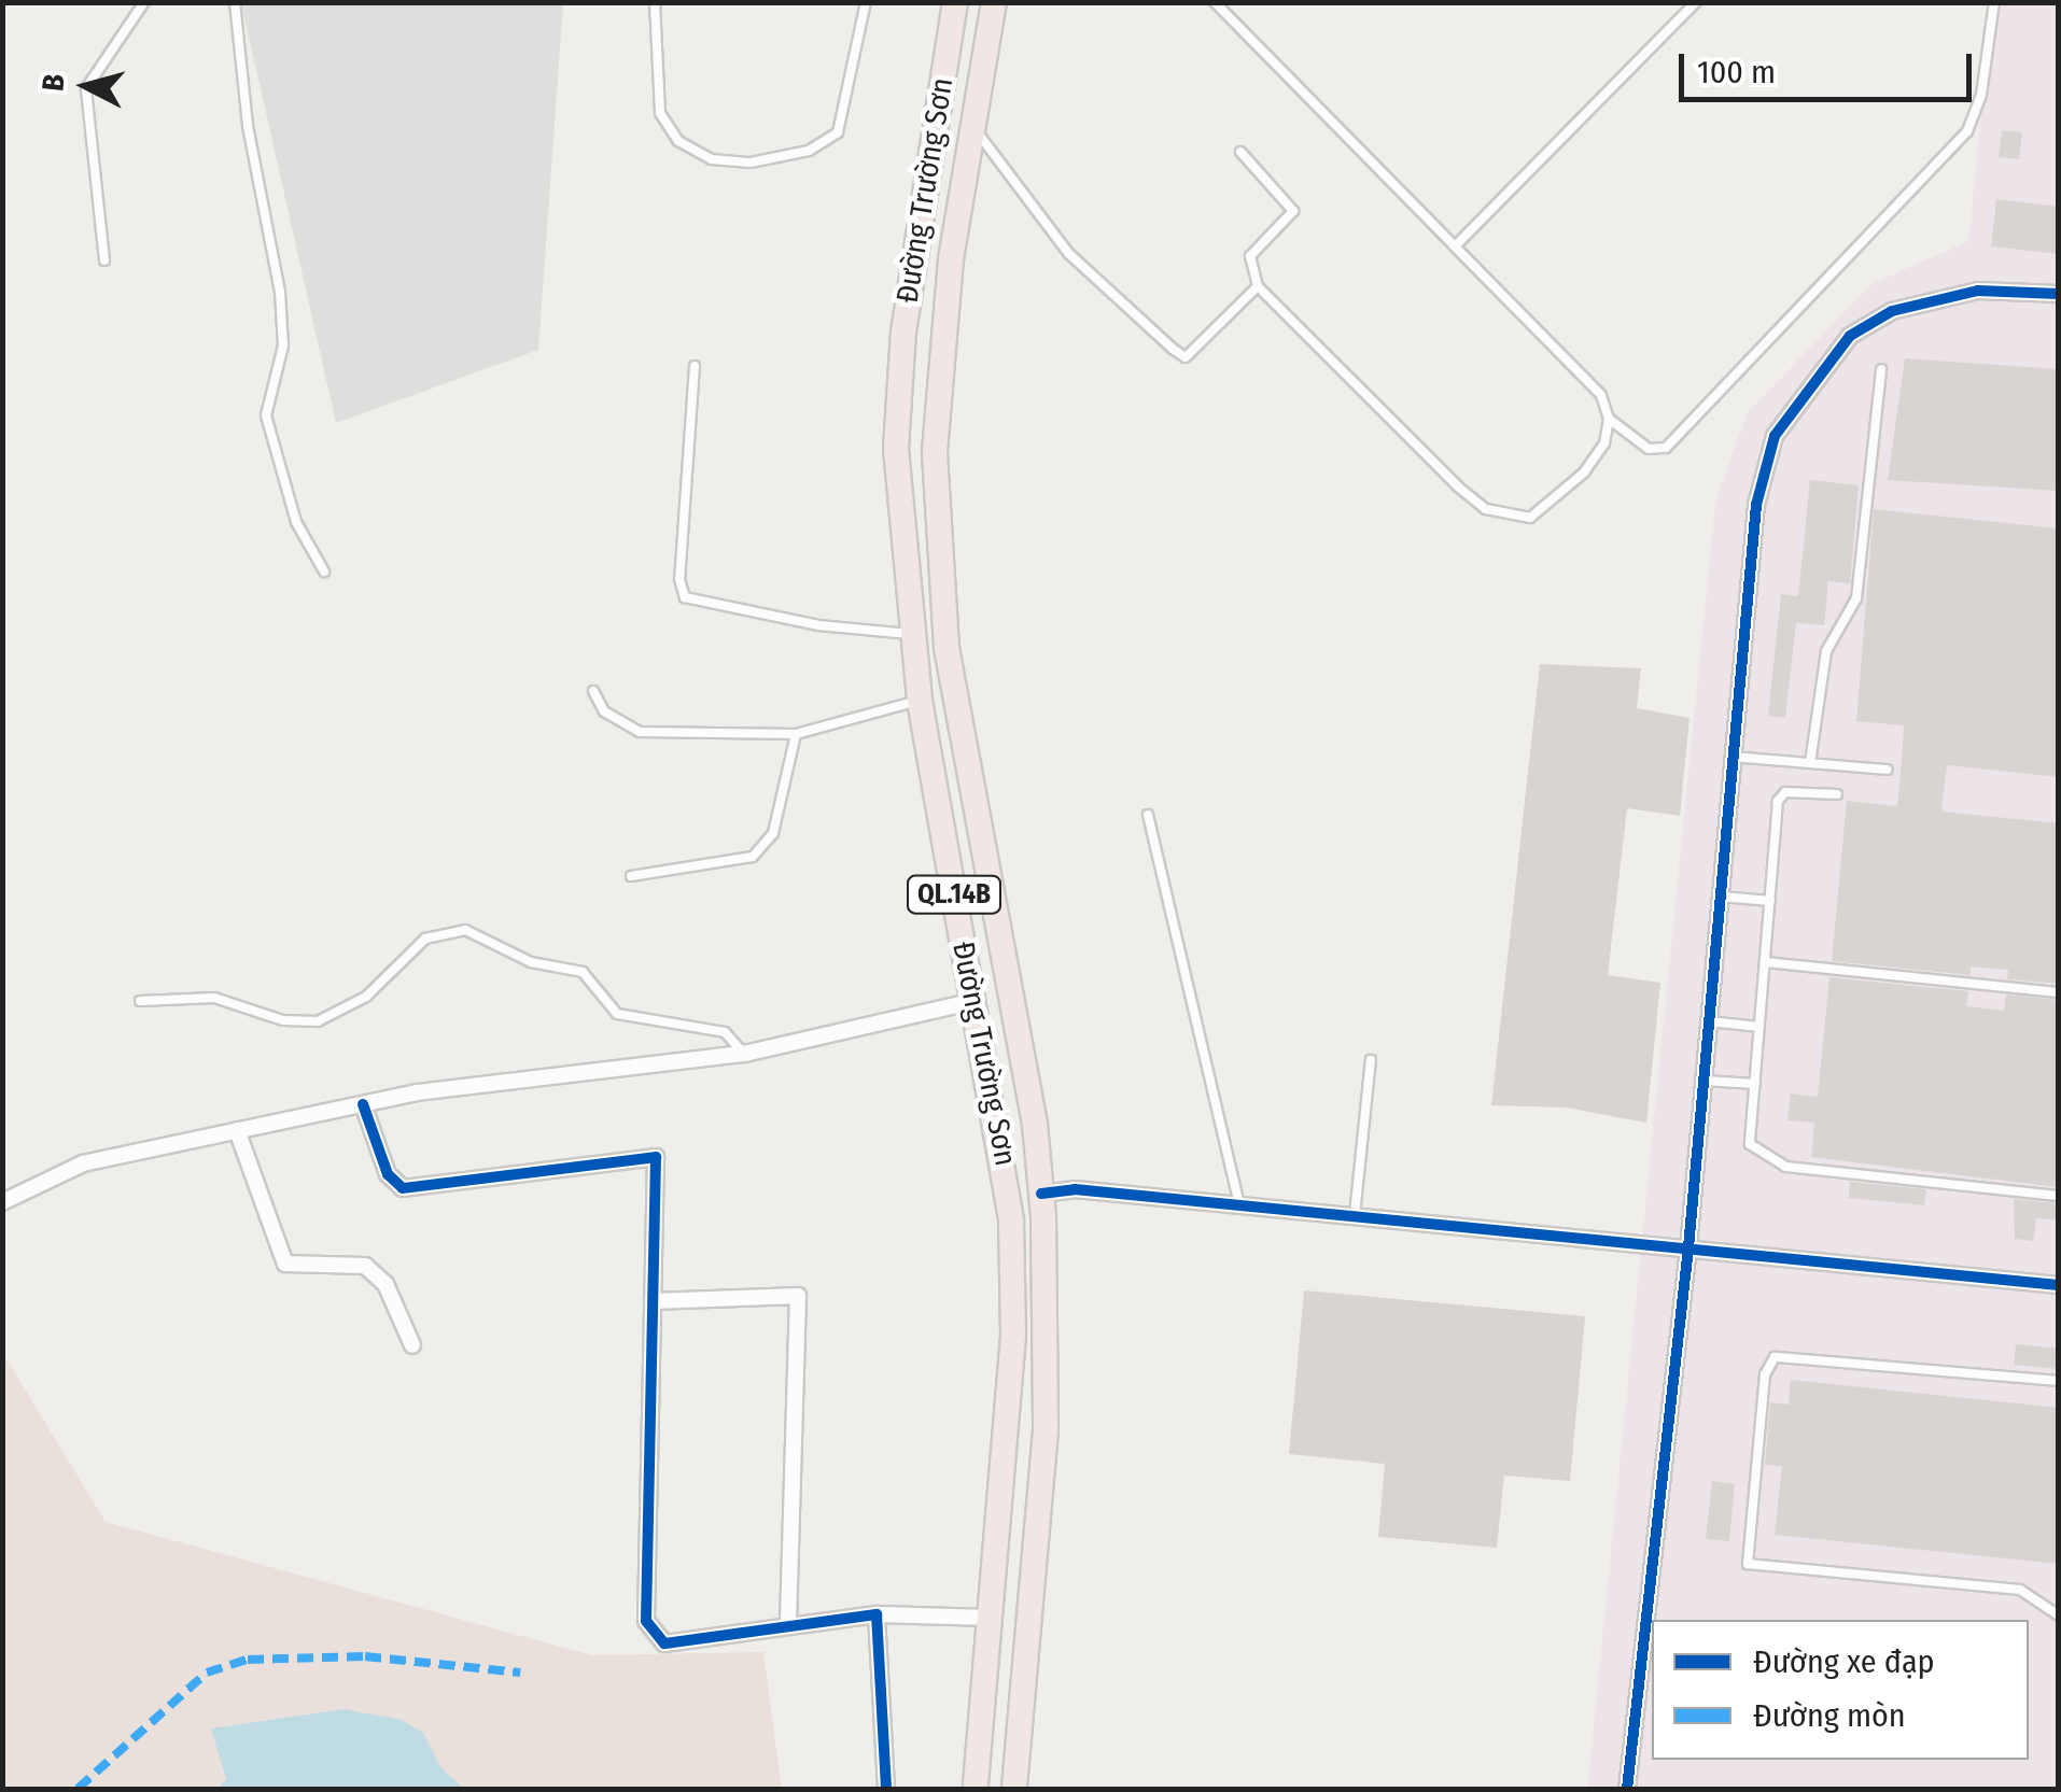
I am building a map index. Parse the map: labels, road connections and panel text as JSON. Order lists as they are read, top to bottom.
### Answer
{
  "streets": {
    "highway": ["Đường Trường Sơn", "QL.14B"]
  },
  "legend": ["Đường xe đạp", "Đường mòn"],
  "scale_bar": "100 m",
  "north": "left"
}
